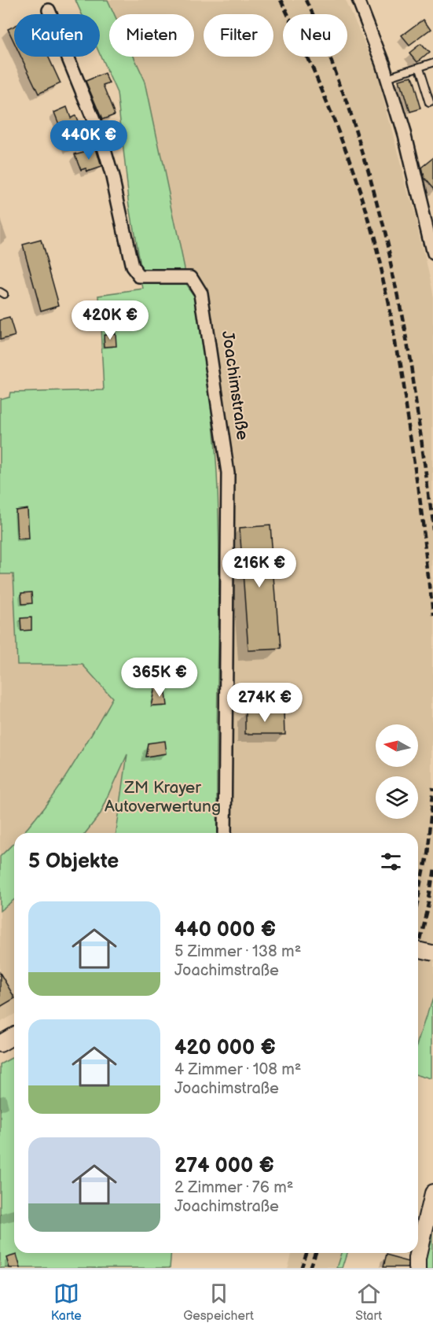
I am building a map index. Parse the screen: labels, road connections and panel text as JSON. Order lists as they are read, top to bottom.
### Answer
{
  "streets": {
    "street": ["Joachimstraße"]
  },
  "parks": ["ZM Krayer Autoverwertung"],
  "north": "left",
  "page": {
    "chip": [
      "Kaufen",
      "Mieten",
      "Filter",
      "Neu"
    ],
    "price": [
      "440K €",
      "420K €",
      "216K €",
      "365K €",
      "274K €"
    ],
    "heading": "5 Objekte",
    "list": [
      {
        "name": "440 000 €",
        "note": "5 Zimmer · 138 m² · Joachimstraße"
      },
      {
        "name": "420 000 €",
        "note": "4 Zimmer · 108 m² · Joachimstraße"
      },
      {
        "name": "274 000 €",
        "note": "2 Zimmer · 76 m² · Joachimstraße"
      }
    ],
    "tabs": ["Karte", "Gespeichert", "Start"]
  }
}
